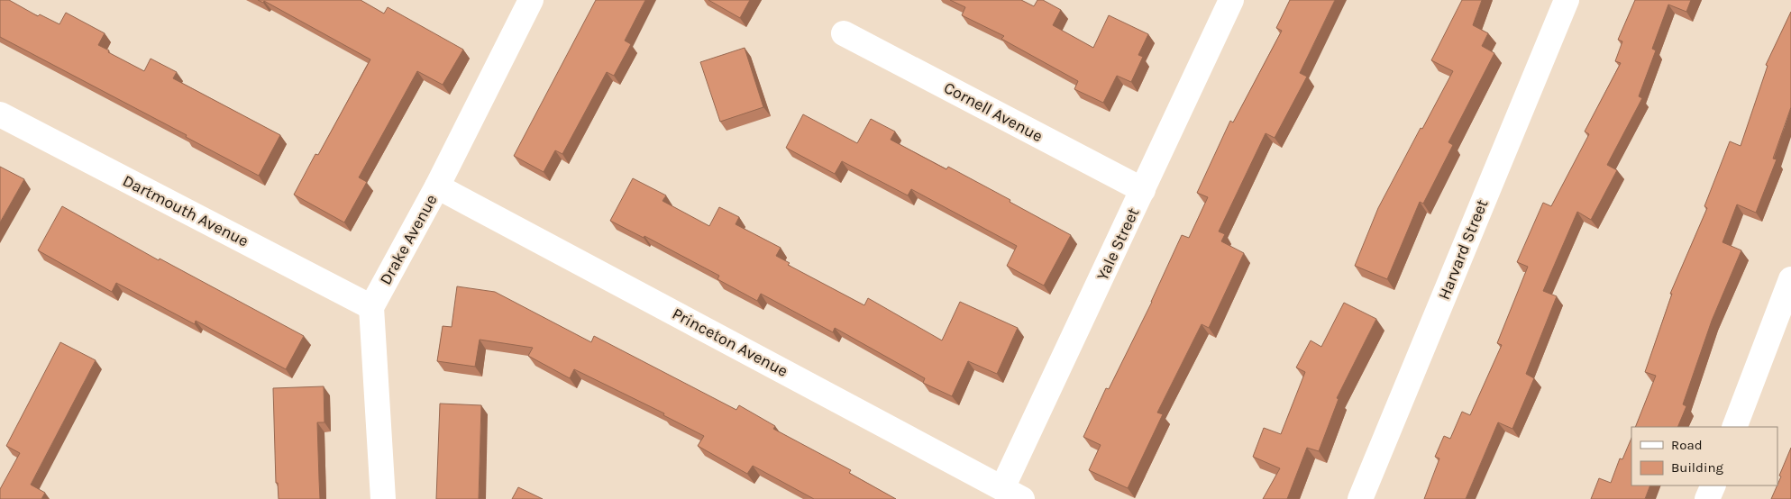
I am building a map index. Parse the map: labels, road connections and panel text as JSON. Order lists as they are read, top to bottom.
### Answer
{
  "streets": {
    "street": [
      "Cornell Avenue",
      "Dartmouth Avenue",
      "Drake Avenue",
      "Yale Street",
      "Harvard Street",
      "Princeton Avenue"
    ]
  },
  "crossings": [
    ["Cornell Avenue", "Yale Street"],
    ["Dartmouth Avenue", "Drake Avenue"],
    ["Drake Avenue", "Princeton Avenue"],
    ["Yale Street", "Princeton Avenue"]
  ],
  "legend": ["Road", "Building"]
}
